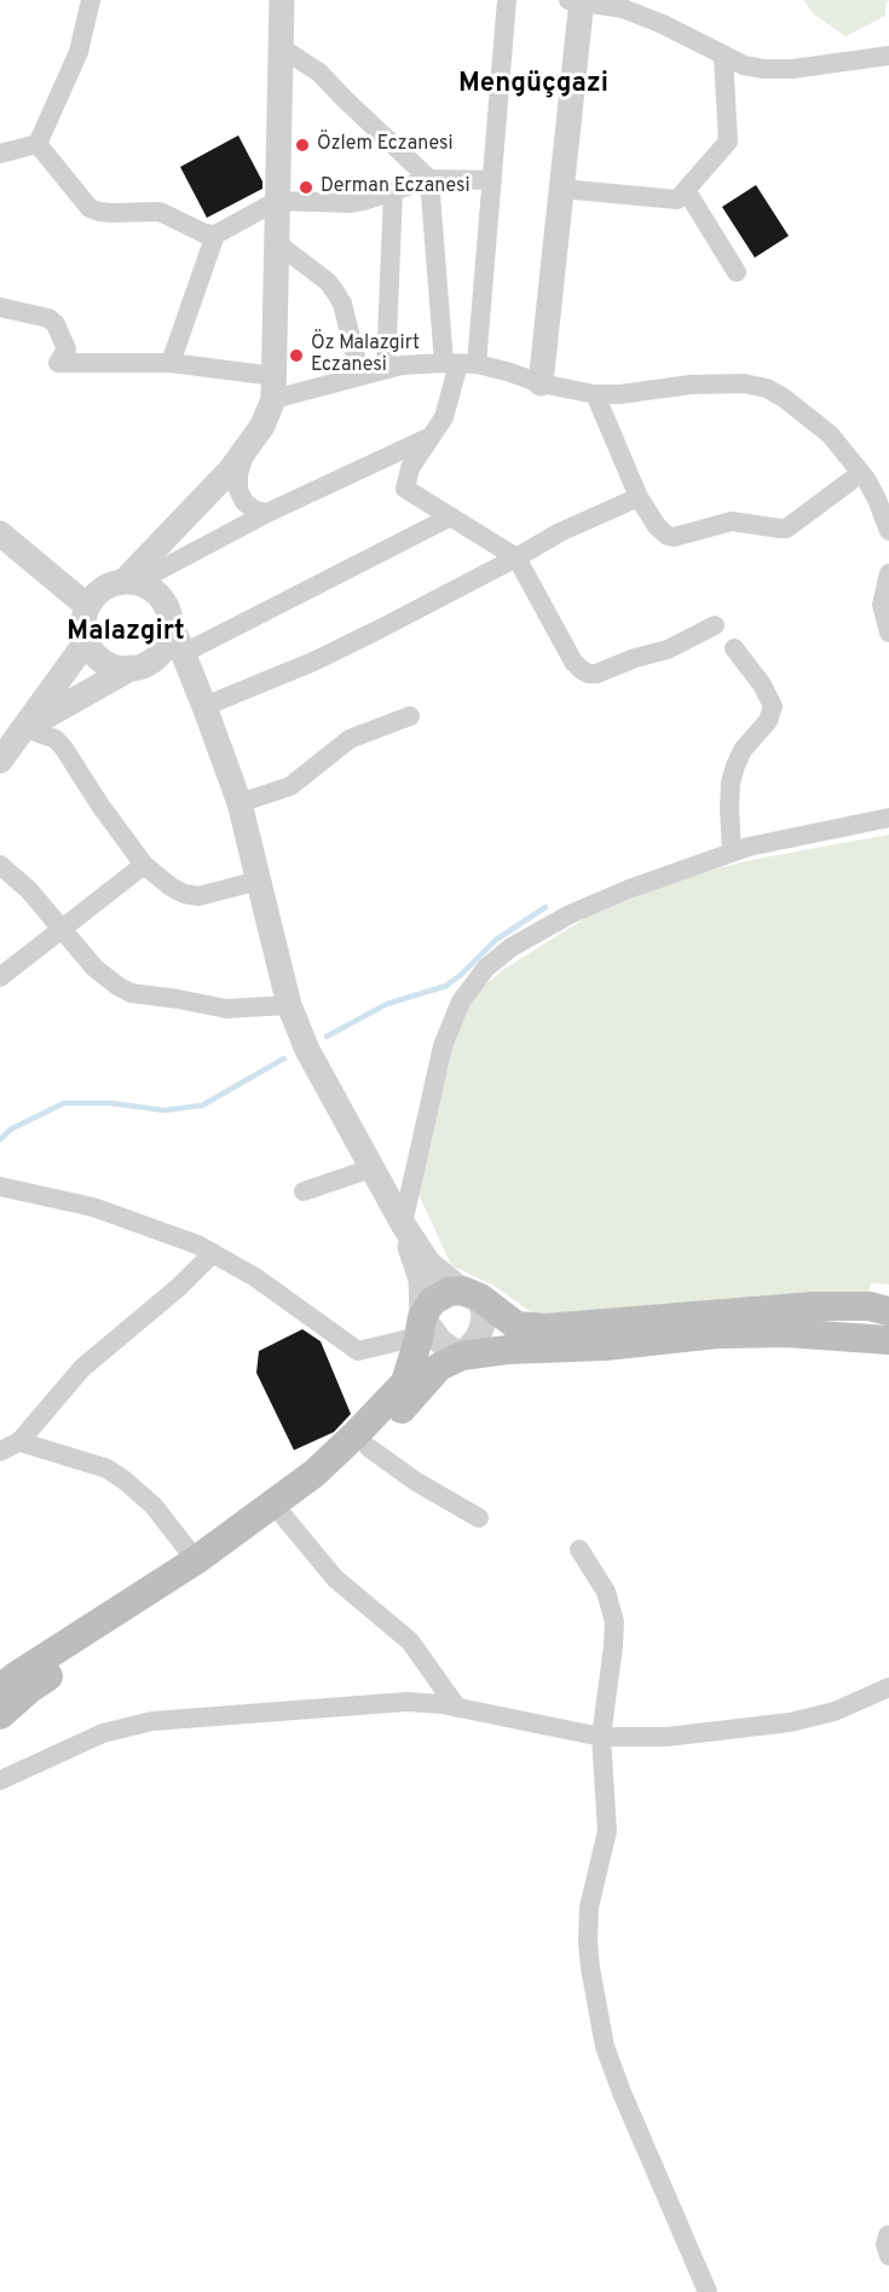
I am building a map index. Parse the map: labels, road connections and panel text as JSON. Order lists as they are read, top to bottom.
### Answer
{
  "districts": ["Mengüçgazi", "Malazgirt"],
  "places": ["Özlem Eczanesi", "Derman Eczanesi", "Öz Malazgirt Eczanesi"]
}
